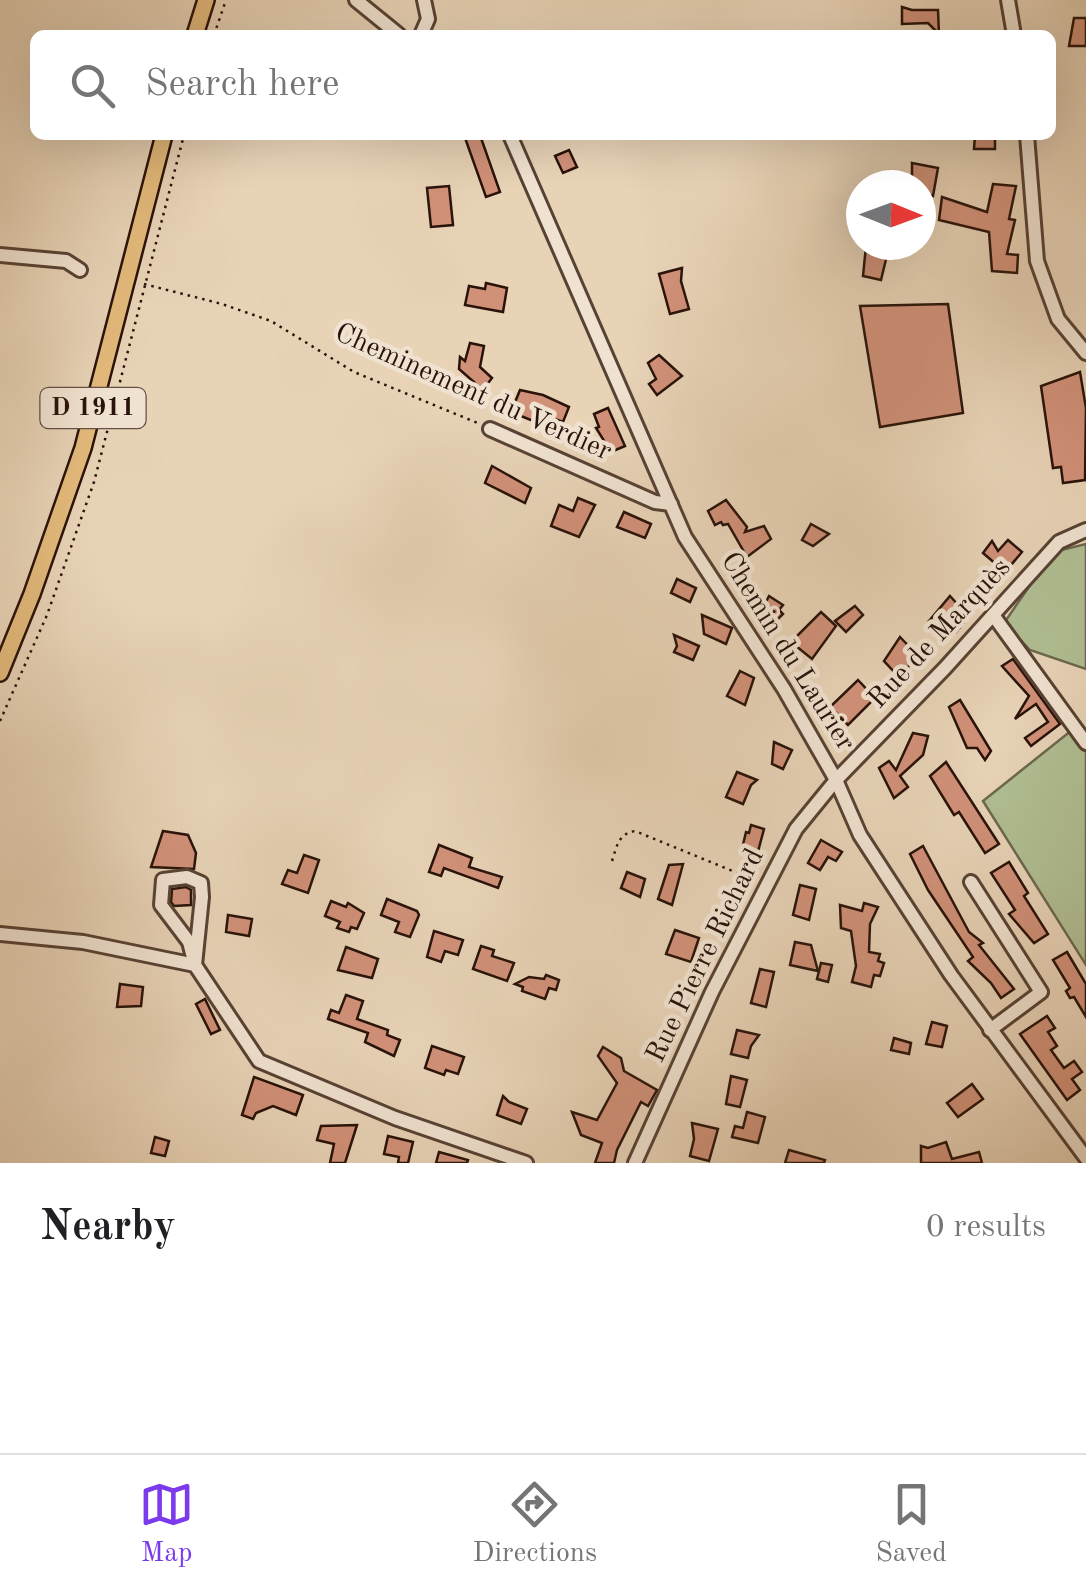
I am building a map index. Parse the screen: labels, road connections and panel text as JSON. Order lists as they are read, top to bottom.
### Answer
{
  "streets": {
    "main road": ["D 1911"],
    "street": [
      "Cheminement du Verdier",
      "Rue de Marquès",
      "Chemin du Laurier",
      "Rue Pierre Richard"
    ]
  },
  "crossings": [
    ["Cheminement du Verdier", "Chemin du Laurier"],
    ["Rue de Marquès", "Chemin du Laurier"],
    ["Rue de Marquès", "Rue Pierre Richard"],
    ["Chemin du Laurier", "Rue Pierre Richard"]
  ],
  "north": "right",
  "page": {
    "search": "Search here",
    "heading": ["Nearby", "0 results"],
    "nav": ["Map", "Directions", "Saved"]
  }
}
